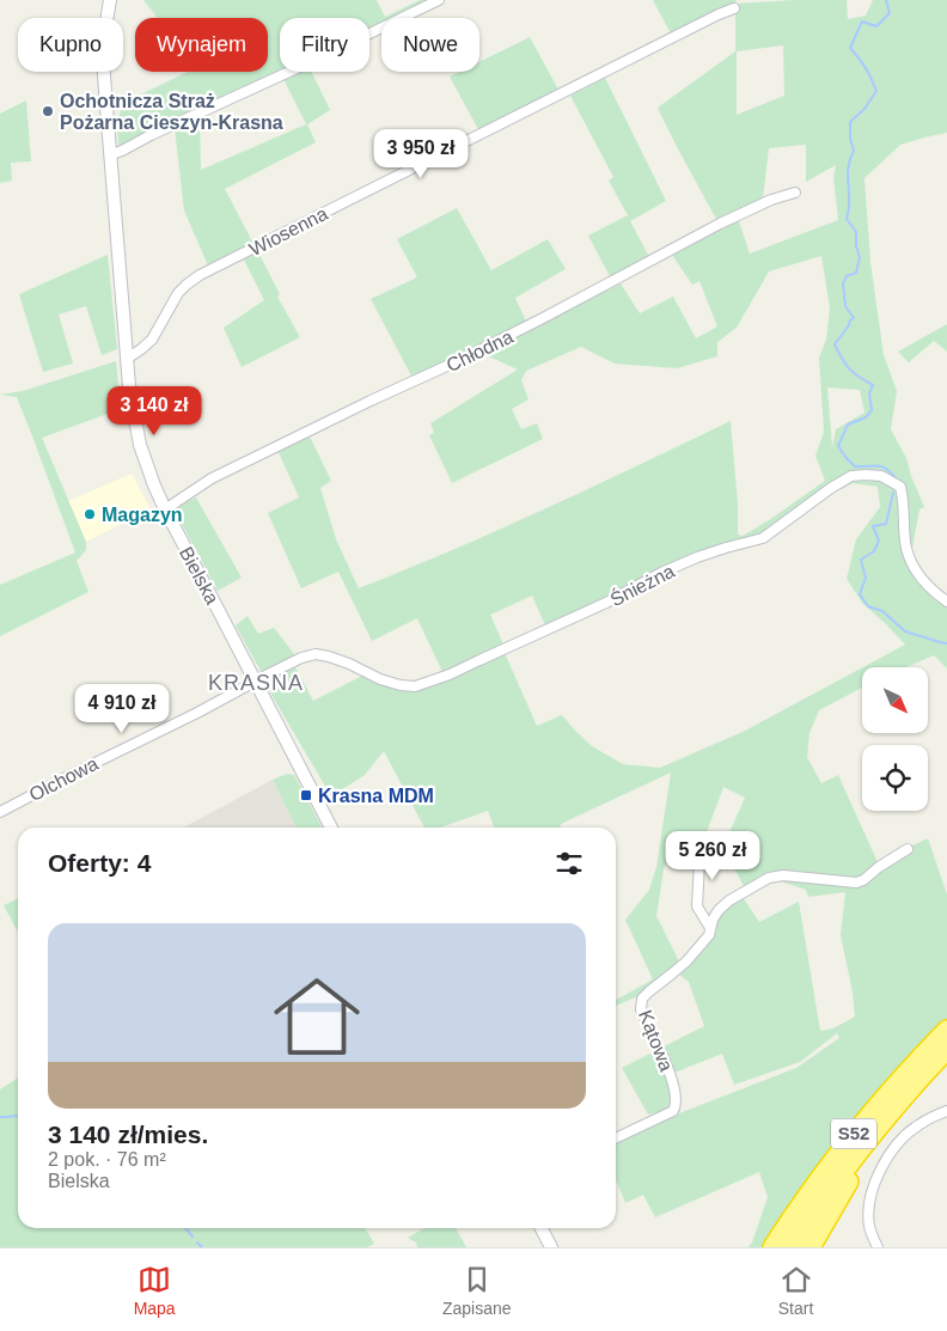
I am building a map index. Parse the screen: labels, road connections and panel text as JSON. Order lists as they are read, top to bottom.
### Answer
{
  "streets": {
    "highway": ["S52"],
    "street": [
      "Wiosenna",
      "Chłodna",
      "Bielska",
      "Śnieżna",
      "Olchowa",
      "Kątowa"
    ]
  },
  "crossings": [
    ["Wiosenna", "Bielska"],
    ["Chłodna", "Bielska"],
    ["Bielska", "Śnieżna"],
    ["Bielska", "Olchowa"],
    ["Śnieżna", "Olchowa"]
  ],
  "districts": ["KRASNA"],
  "places": {
    "other": ["Ochotnicza Straż Pożarna Cieszyn-Krasna", "Magazyn"],
    "transit": ["Krasna MDM"]
  },
  "north": "bottom right",
  "page": {
    "chip": [
      "Kupno",
      "Wynajem",
      "Filtry",
      "Nowe"
    ],
    "price": [
      "3 950 zł",
      "3 140 zł",
      "4 910 zł",
      "5 260 zł"
    ],
    "heading": "Oferty: 4",
    "list": [
      {
        "name": "3 140 zł/mies.",
        "note": "2 pok. · 76 m² · Bielska"
      }
    ],
    "tabs": ["Mapa", "Zapisane", "Start"]
  }
}
